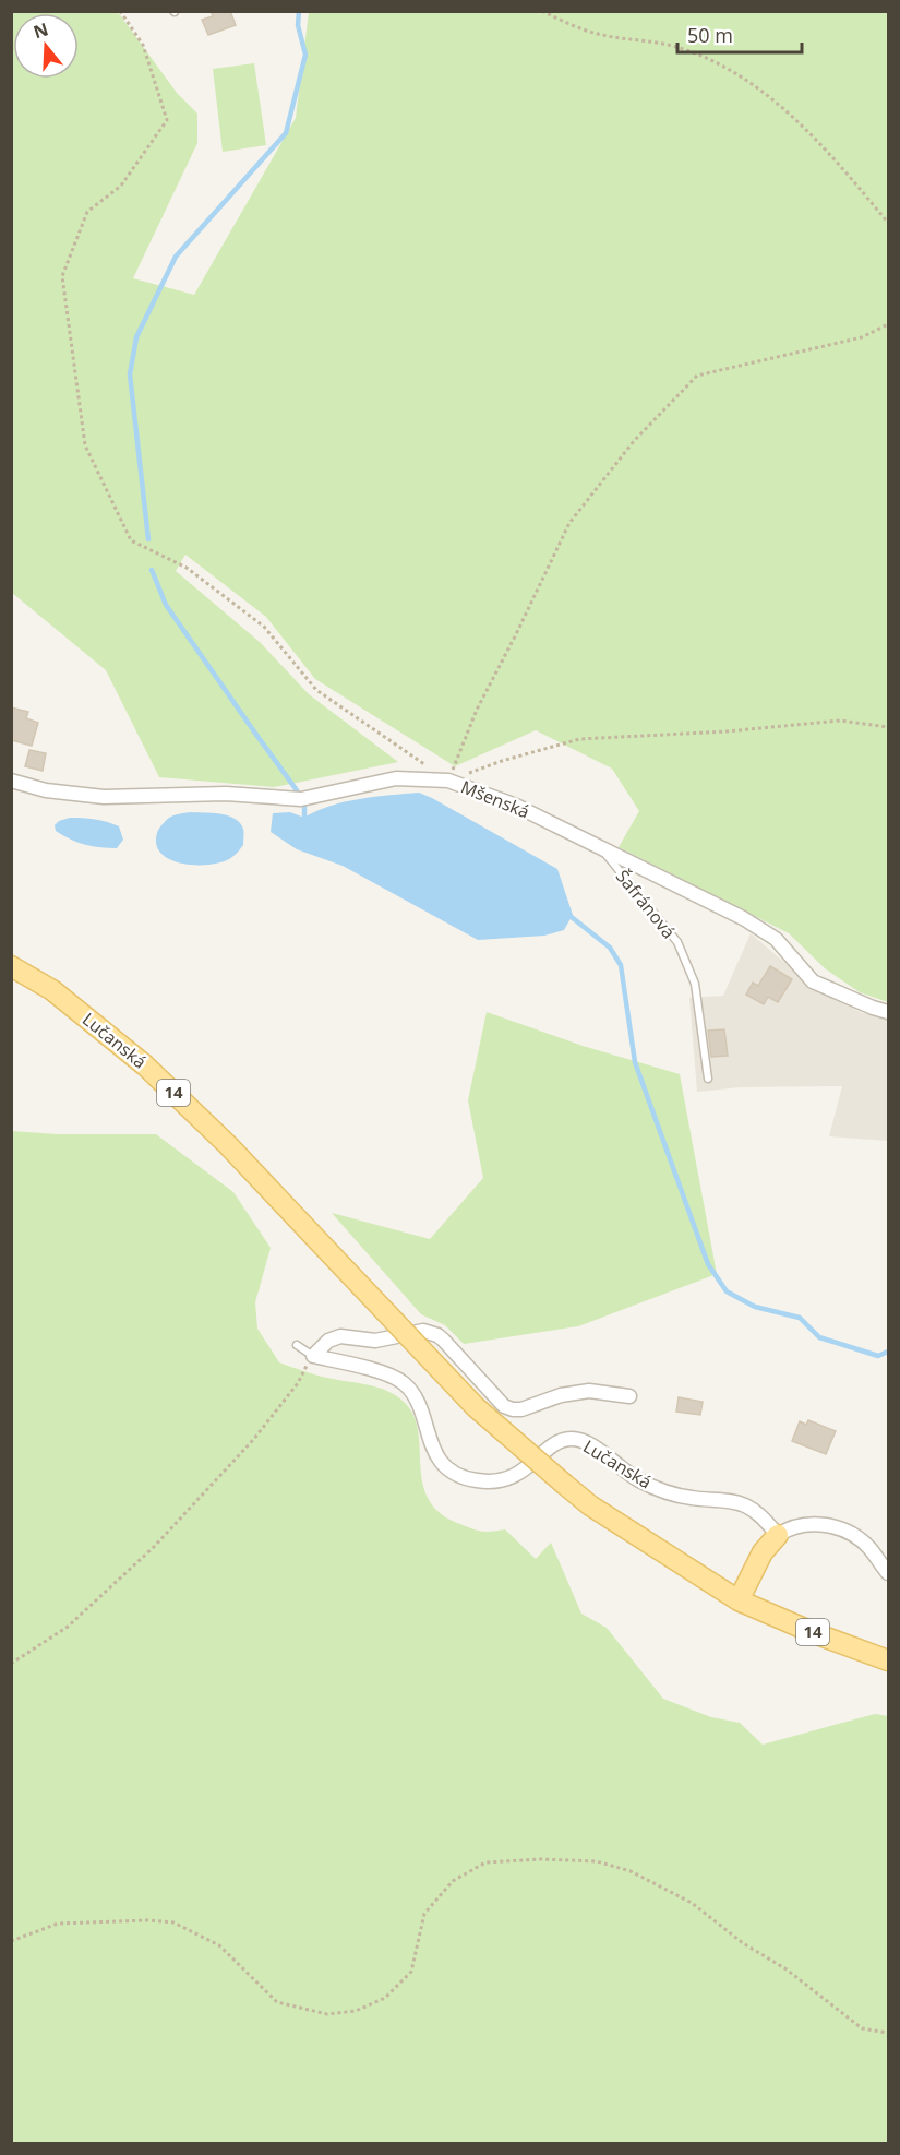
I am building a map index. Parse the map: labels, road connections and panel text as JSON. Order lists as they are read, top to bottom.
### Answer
{
  "streets": {
    "main road": ["Lučanská", "14"],
    "street": ["Mšenská"],
    "lane": ["Šafránová"]
  },
  "crossings": [
    ["Mšenská", "Šafránová"],
    ["Lučanská", "14"]
  ],
  "scale_bar": "50 m",
  "north": "top"
}
